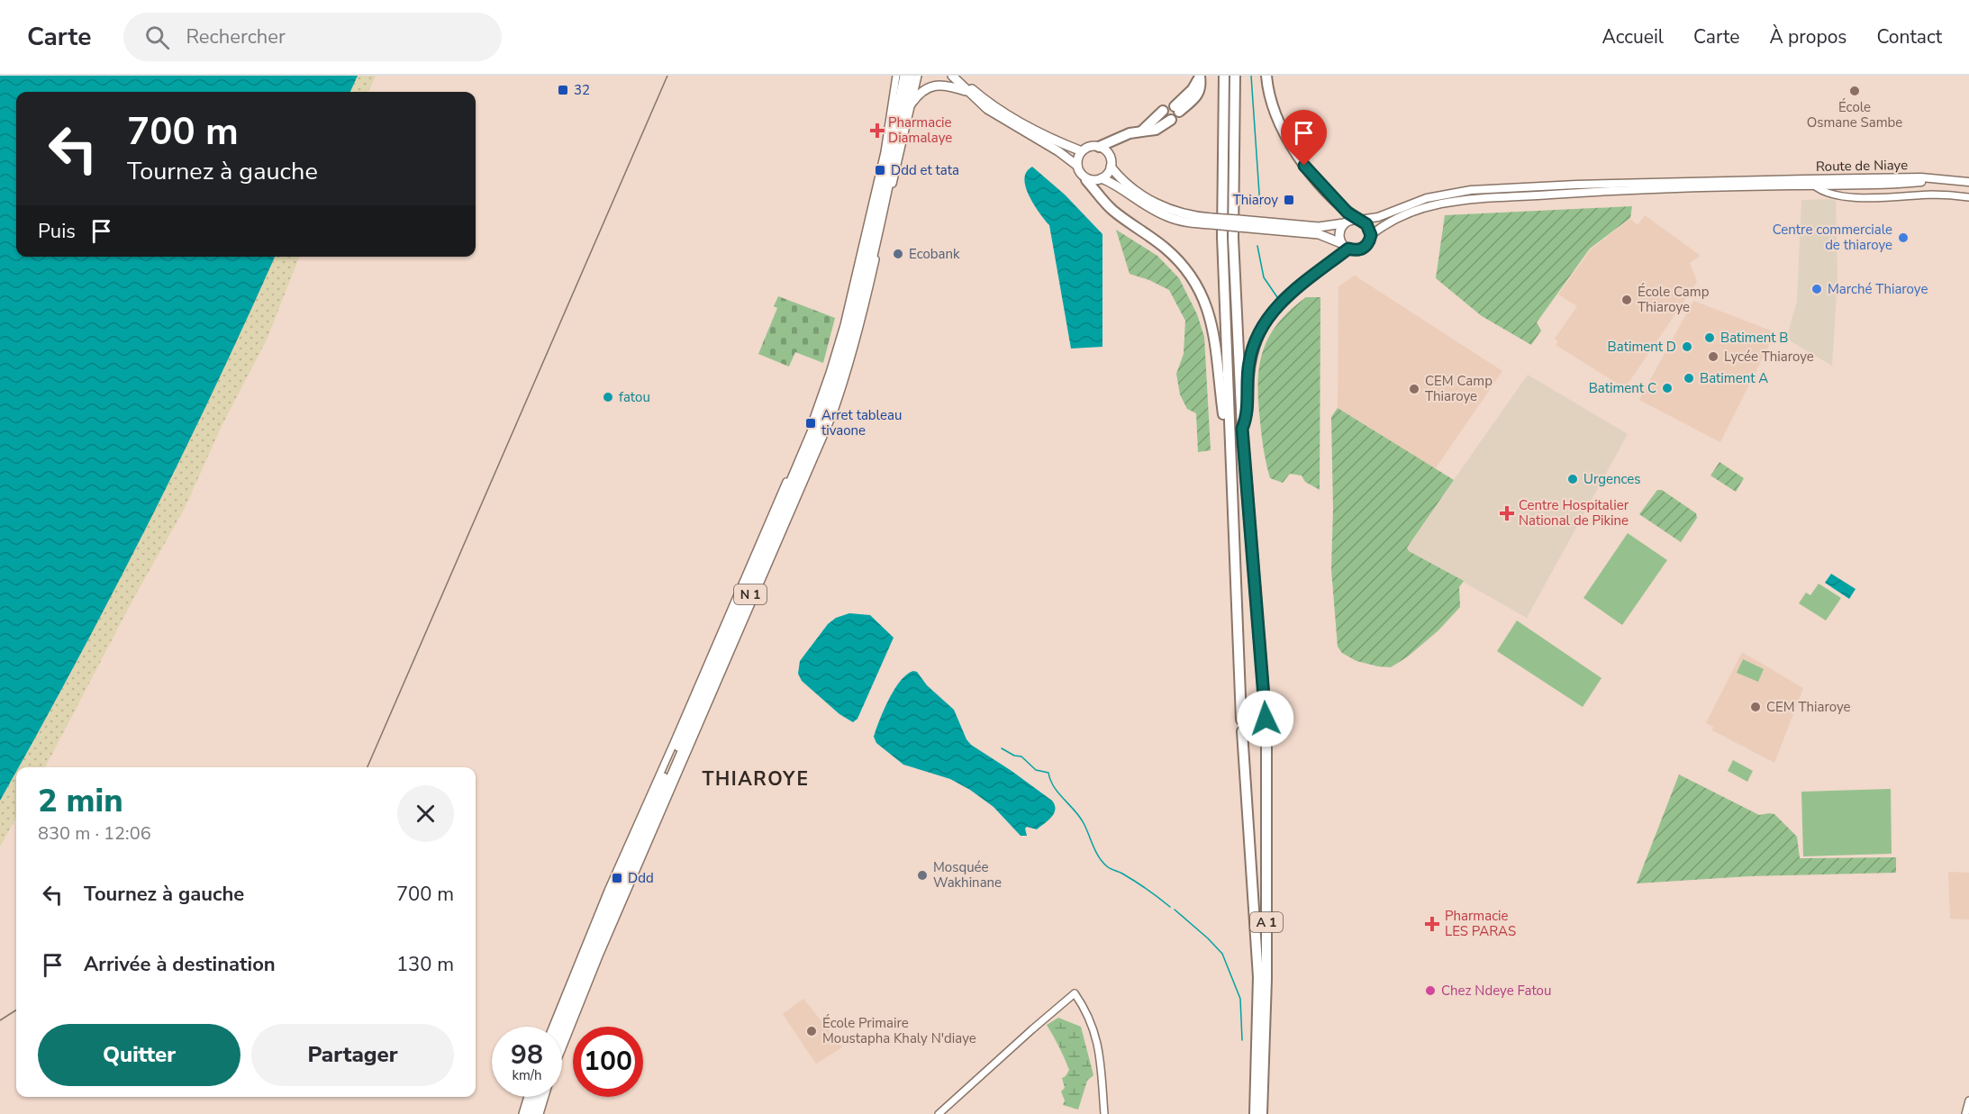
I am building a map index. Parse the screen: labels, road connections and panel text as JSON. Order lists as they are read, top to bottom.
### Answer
{
  "streets": {
    "highway": ["A 1"],
    "main road": ["Route de Niaye", "N 1"]
  },
  "districts": ["THIAROYE"],
  "places": {
    "transit": [
      "32",
      "Ddd et tata",
      "Thiaroy",
      "Arret tableau tivaone",
      "Ddd"
    ],
    "other": [
      "École Osmane Sambe",
      "Centre commerciale de thiaroye",
      "Ecobank",
      "Marché Thiaroye",
      "École Camp Thiaroye",
      "Batiment B",
      "Batiment D",
      "Lycée Thiaroye",
      "Batiment A",
      "Batiment C",
      "CEM Camp Thiaroye",
      "fatou",
      "Urgences",
      "CEM Thiaroye",
      "Mosquée Wakhinane",
      "Chez Ndeye Fatou",
      "École Primaire Moustapha Khaly N'diaye"
    ],
    "health": ["Pharmacie Diamalaye", "Centre Hospitalier National de Pikine", "Pharmacie LES PARAS"]
  },
  "page": {
    "header": "Carte",
    "search": "Rechercher",
    "nav": [
      "Accueil",
      "Carte",
      "À propos",
      "Contact"
    ],
    "turn": ["700 m", "Tournez à gauche"],
    "then": "Puis",
    "heading": ["2 min", "830 m · 12:06"],
    "list": [
      {
        "name": "Tournez à gauche",
        "value": "700 m"
      },
      {
        "name": "Arrivée à destination",
        "value": "130 m"
      }
    ],
    "buttons": ["Quitter", "Partager"],
    "speed": "98 km/h",
    "limit": "100"
  }
}
